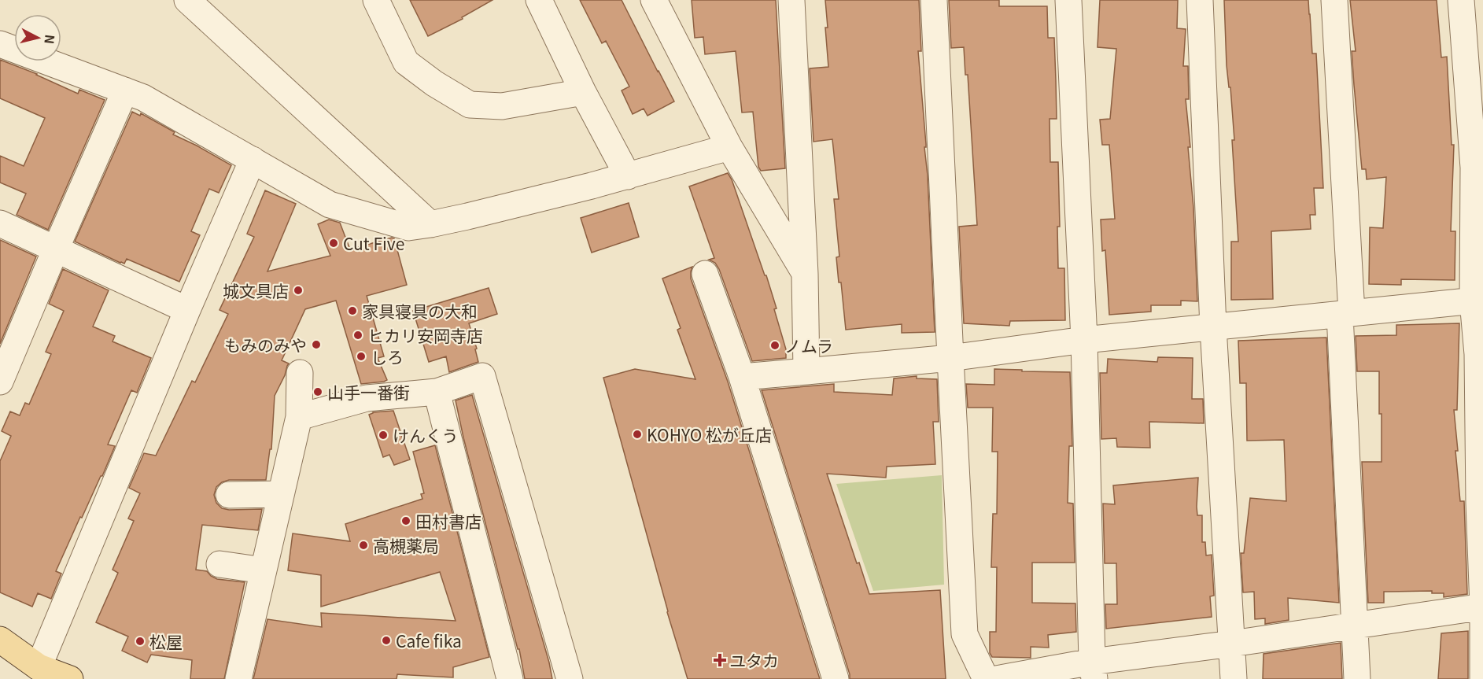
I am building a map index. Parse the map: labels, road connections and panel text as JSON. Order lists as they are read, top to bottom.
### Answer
{
  "places": {
    "other": [
      "Cut Five",
      "城文具店",
      "家具寝具の大和",
      "ヒカリ安岡寺店",
      "もみのみや",
      "ノムラ",
      "しろ",
      "山手一番街",
      "KOHYO 松が丘店",
      "けんくう",
      "田村書店",
      "高槻薬局",
      "Cafe fika",
      "松屋"
    ],
    "health": ["ユタカ"]
  },
  "north": "right"
}
